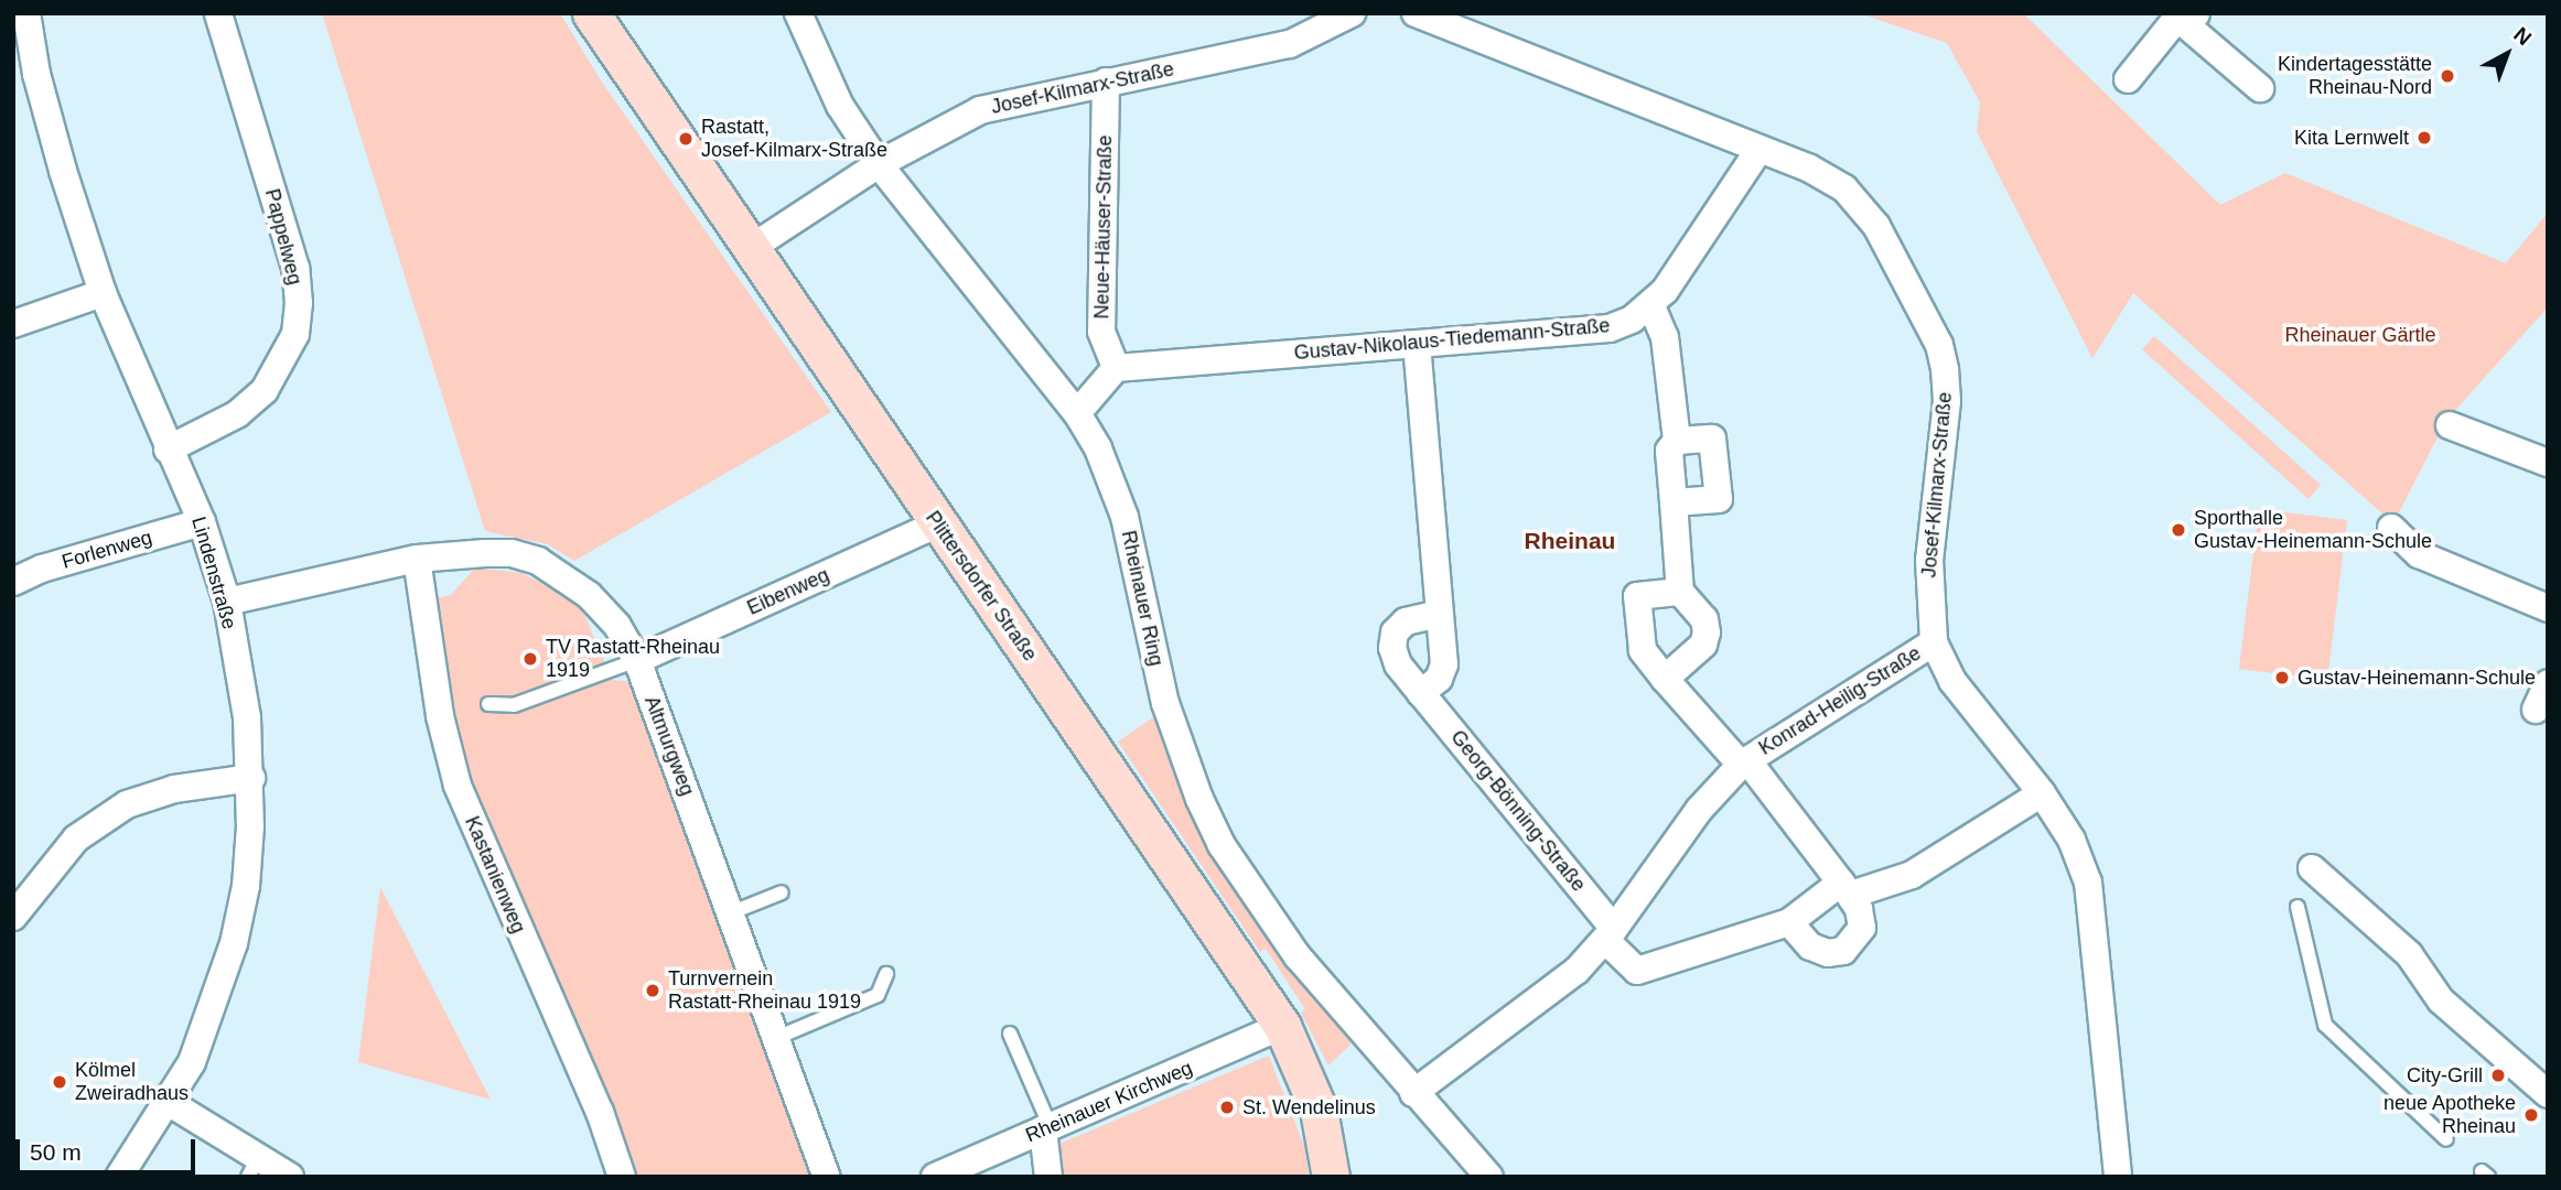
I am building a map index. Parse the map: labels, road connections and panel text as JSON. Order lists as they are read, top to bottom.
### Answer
{
  "streets": {
    "street": [
      "Josef-Kilmarx-Straße",
      "Neue-Häuser-Straße",
      "Pappelweg",
      "Gustav-Nikolaus-Tiedemann-Straße",
      "Forlenweg",
      "Lindenstraße",
      "Plittersdorfer Straße",
      "Eibenweg",
      "Rheinauer Ring",
      "Konrad-Heilig-Straße",
      "Altmurgweg",
      "Georg-Bönning-Straße",
      "Kastanienweg",
      "Rheinauer Kirchweg"
    ]
  },
  "crossings": [
    ["Josef-Kilmarx-Straße", "Neue-Häuser-Straße"],
    ["Josef-Kilmarx-Straße", "Gustav-Nikolaus-Tiedemann-Straße"],
    ["Josef-Kilmarx-Straße", "Plittersdorfer Straße"],
    ["Josef-Kilmarx-Straße", "Rheinauer Ring"],
    ["Josef-Kilmarx-Straße", "Konrad-Heilig-Straße"],
    ["Neue-Häuser-Straße", "Gustav-Nikolaus-Tiedemann-Straße"],
    ["Pappelweg", "Lindenstraße"],
    ["Forlenweg", "Lindenstraße"],
    ["Lindenstraße", "Altmurgweg"],
    ["Plittersdorfer Straße", "Eibenweg"],
    ["Plittersdorfer Straße", "Rheinauer Kirchweg"],
    ["Eibenweg", "Altmurgweg"],
    ["Rheinauer Ring", "Konrad-Heilig-Straße"],
    ["Konrad-Heilig-Straße", "Georg-Bönning-Straße"],
    ["Altmurgweg", "Kastanienweg"]
  ],
  "districts": ["Rheinau"],
  "parks": ["Rheinauer Gärtle"],
  "places": [
    "Kindertagesstätte Rheinau-Nord",
    "Kita Lernwelt",
    "Rastatt, Josef-Kilmarx-Straße",
    "Sporthalle Gustav-Heinemann-Schule",
    "TV Rastatt-Rheinau 1919",
    "Gustav-Heinemann-Schule",
    "Turnvernein Rastatt-Rheinau 1919",
    "City-Grill",
    "Kölmel Zweiradhaus",
    "St. Wendelinus",
    "neue Apotheke Rheinau"
  ],
  "scale_bar": "50 m",
  "north": "top right"
}
